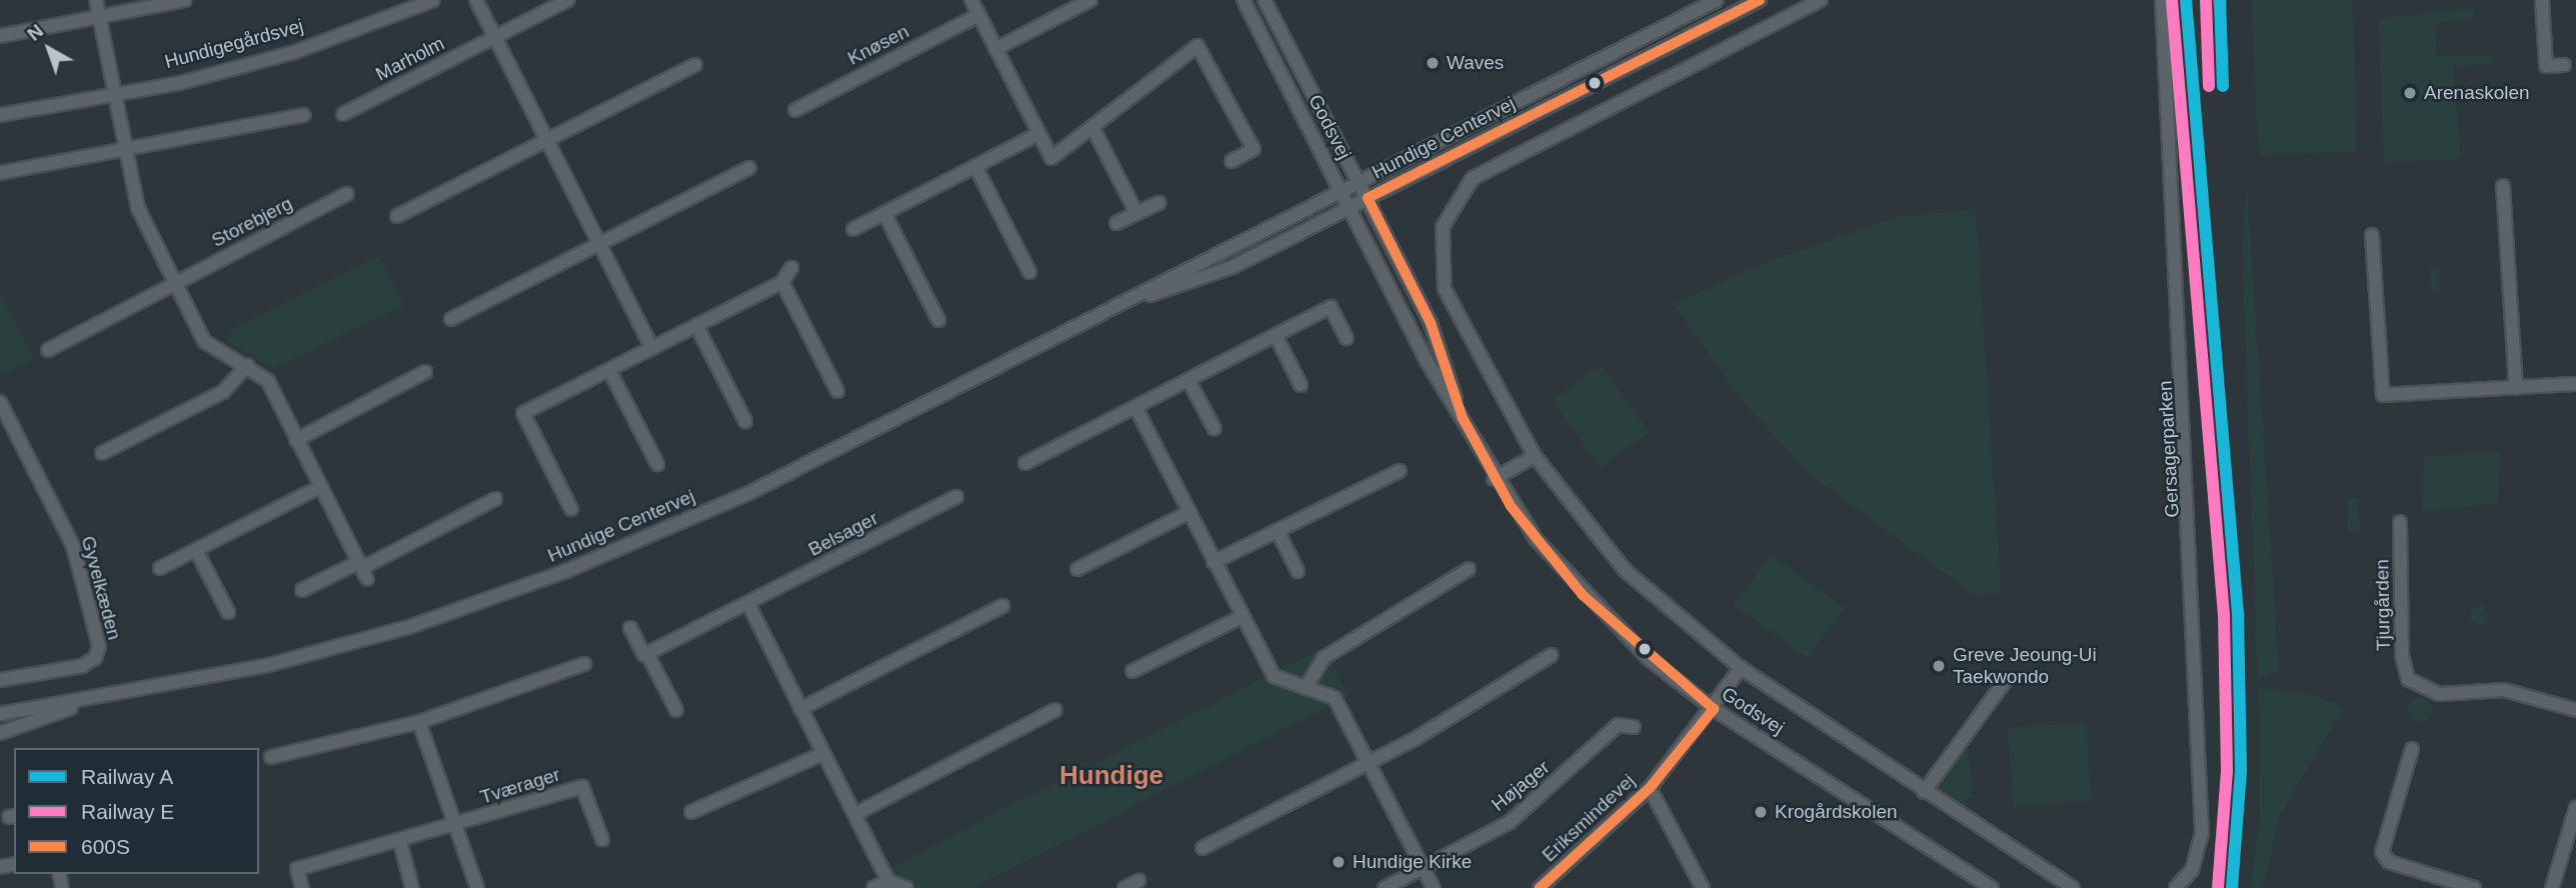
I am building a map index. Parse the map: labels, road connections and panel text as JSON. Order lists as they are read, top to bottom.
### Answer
{
  "streets": {
    "street": [
      "Hundigegårdsvej",
      "Knøsen",
      "Marholm",
      "Godsvej",
      "Hundige Centervej",
      "Storebjerg",
      "Gersagerparken",
      "Belsager",
      "Gyvelkæden",
      "Tjurgården",
      "Tværager",
      "Højager",
      "Eriksmindevej"
    ]
  },
  "crossings": [
    ["Godsvej", "Hundige Centervej"],
    ["Godsvej", "Eriksmindevej"]
  ],
  "districts": ["Hundige"],
  "places": [
    "Waves",
    "Arenaskolen",
    "Greve Jeoung-Ui Taekwondo",
    "Krogårdskolen",
    "Hundige Kirke"
  ],
  "lines": ["rail line A", "rail line E", "transit line 600S"],
  "legend": ["Railway A", "Railway E", "600S"],
  "north": "top left"
}
